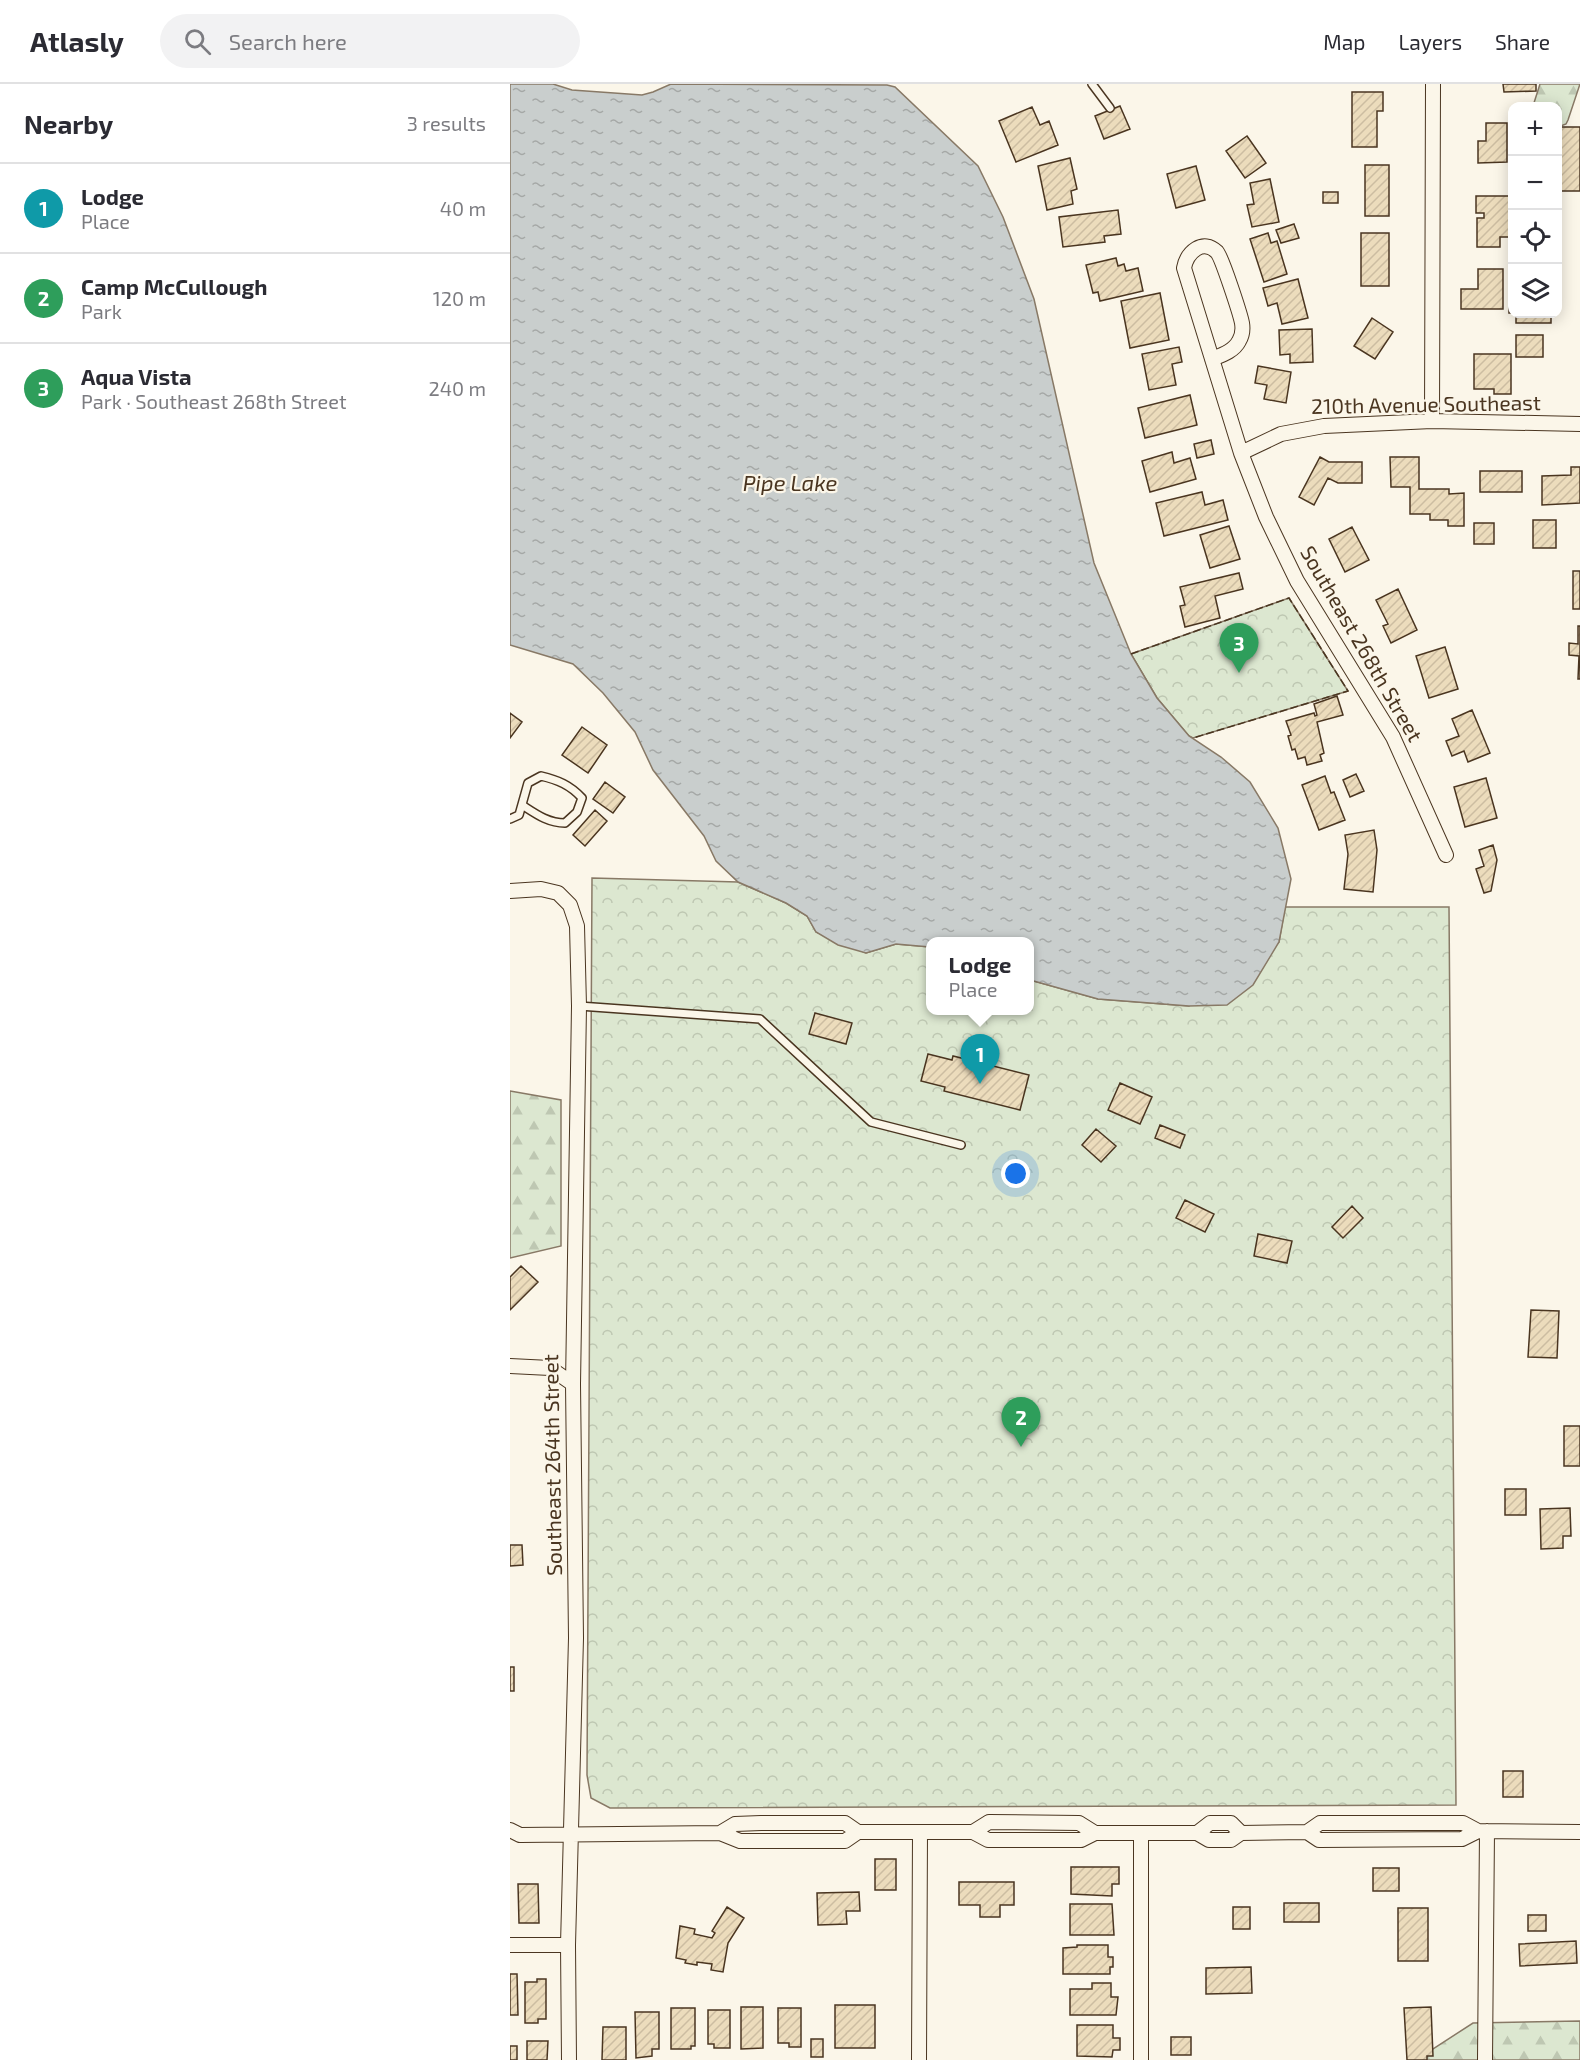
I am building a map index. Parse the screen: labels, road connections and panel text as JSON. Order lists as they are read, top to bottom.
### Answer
{
  "streets": {
    "street": ["210th Avenue Southeast", "Southeast 268th Street", "Southeast 264th Street"]
  },
  "crossings": [
    ["210th Avenue Southeast", "Southeast 268th Street"]
  ],
  "water": ["Pipe Lake"],
  "page": {
    "header": "Atlasly",
    "search": "Search here",
    "nav": ["Map", "Layers", "Share"],
    "heading": ["Nearby", "3 results"],
    "map_buttons": ["+", "−"],
    "list": [
      {
        "mark": "1",
        "name": "Lodge",
        "note": "Place",
        "value": "40 m"
      },
      {
        "mark": "2",
        "name": "Camp McCullough",
        "note": "Park",
        "value": "120 m"
      },
      {
        "mark": "3",
        "name": "Aqua Vista",
        "note": "Park · Southeast 268th Street",
        "value": "240 m"
      }
    ],
    "pins": ["3", "1", "2"],
    "popup": ["Lodge", "Place"]
  }
}
